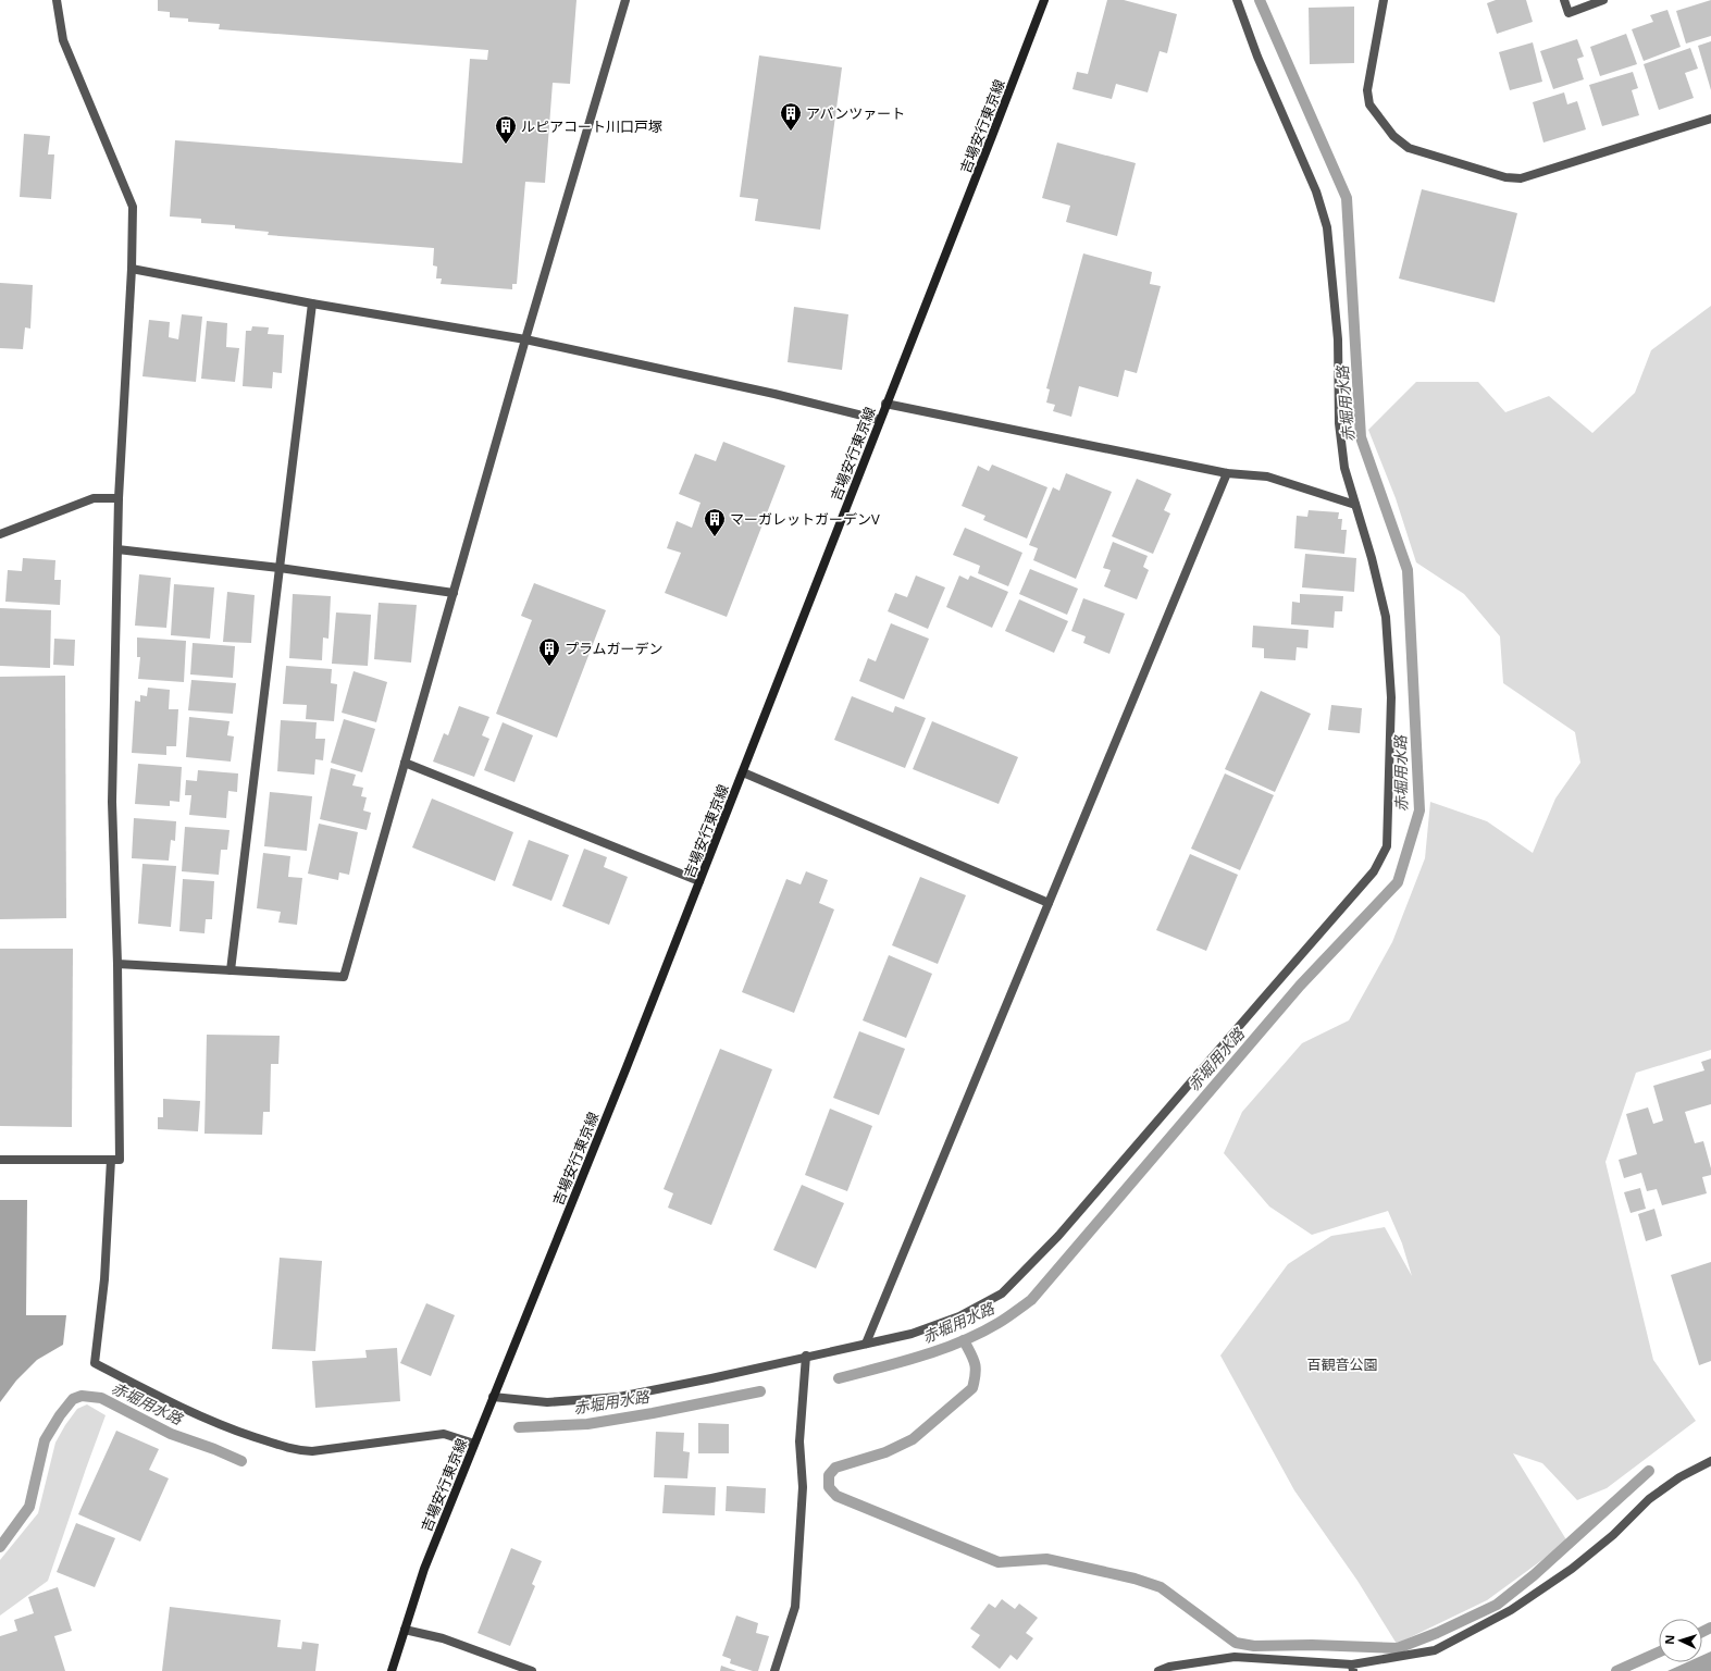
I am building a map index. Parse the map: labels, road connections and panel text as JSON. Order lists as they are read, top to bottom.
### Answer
{
  "streets": {
    "main road": ["吉場安行東京線"]
  },
  "water": ["赤堀用水路"],
  "parks": ["百観音公園"],
  "places": {
    "building": [
      "アバンツァート",
      "ルピアコート川口戸塚",
      "マーガレットガーデンV",
      "プラムガーデン"
    ]
  },
  "north": "left"
}
